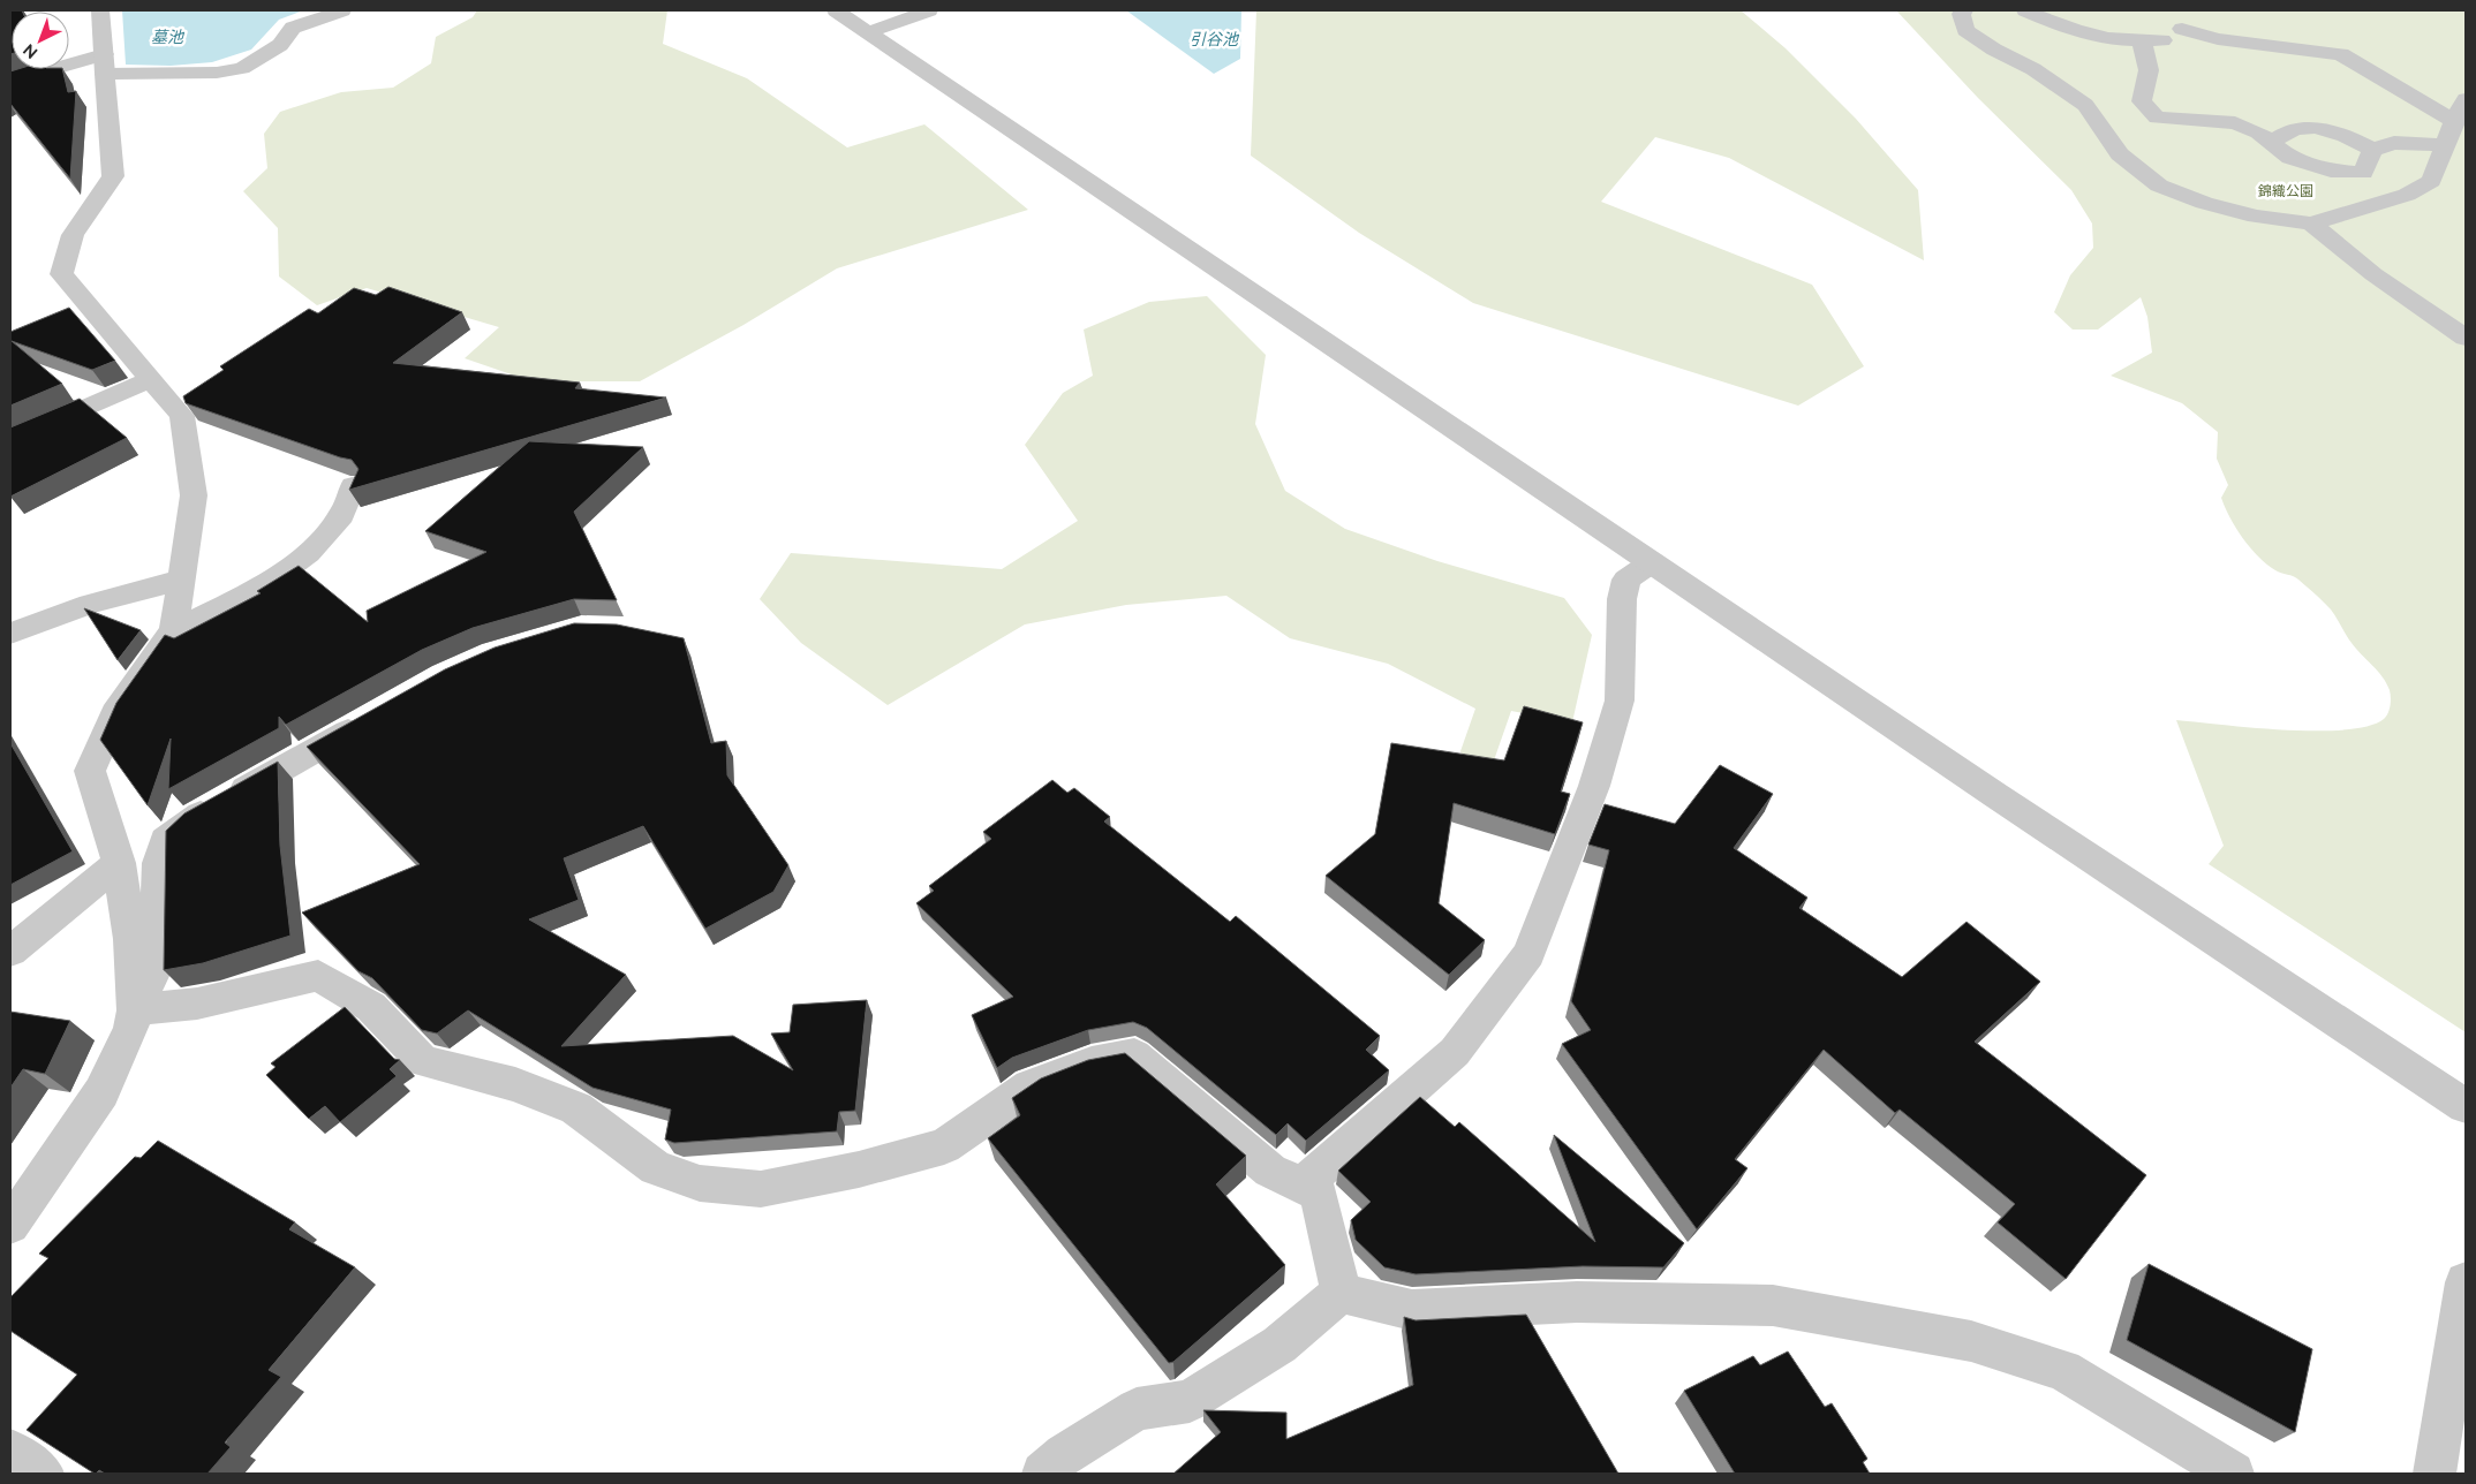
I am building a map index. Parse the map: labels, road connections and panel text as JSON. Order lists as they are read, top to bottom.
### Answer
{
  "water": ["墓池", "引谷池"],
  "parks": ["錦織公園"],
  "north": "bottom left"
}
